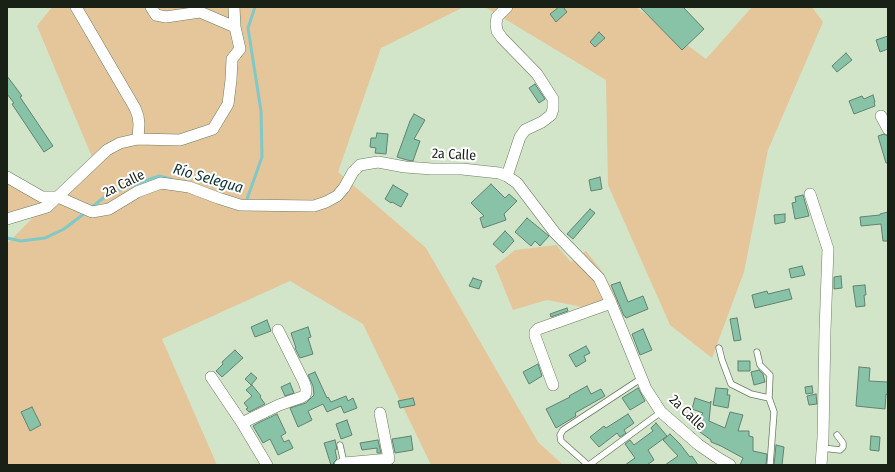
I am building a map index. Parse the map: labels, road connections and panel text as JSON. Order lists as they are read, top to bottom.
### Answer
{
  "streets": {
    "street": ["2a Calle"]
  },
  "water": ["Río Selegua"]
}
